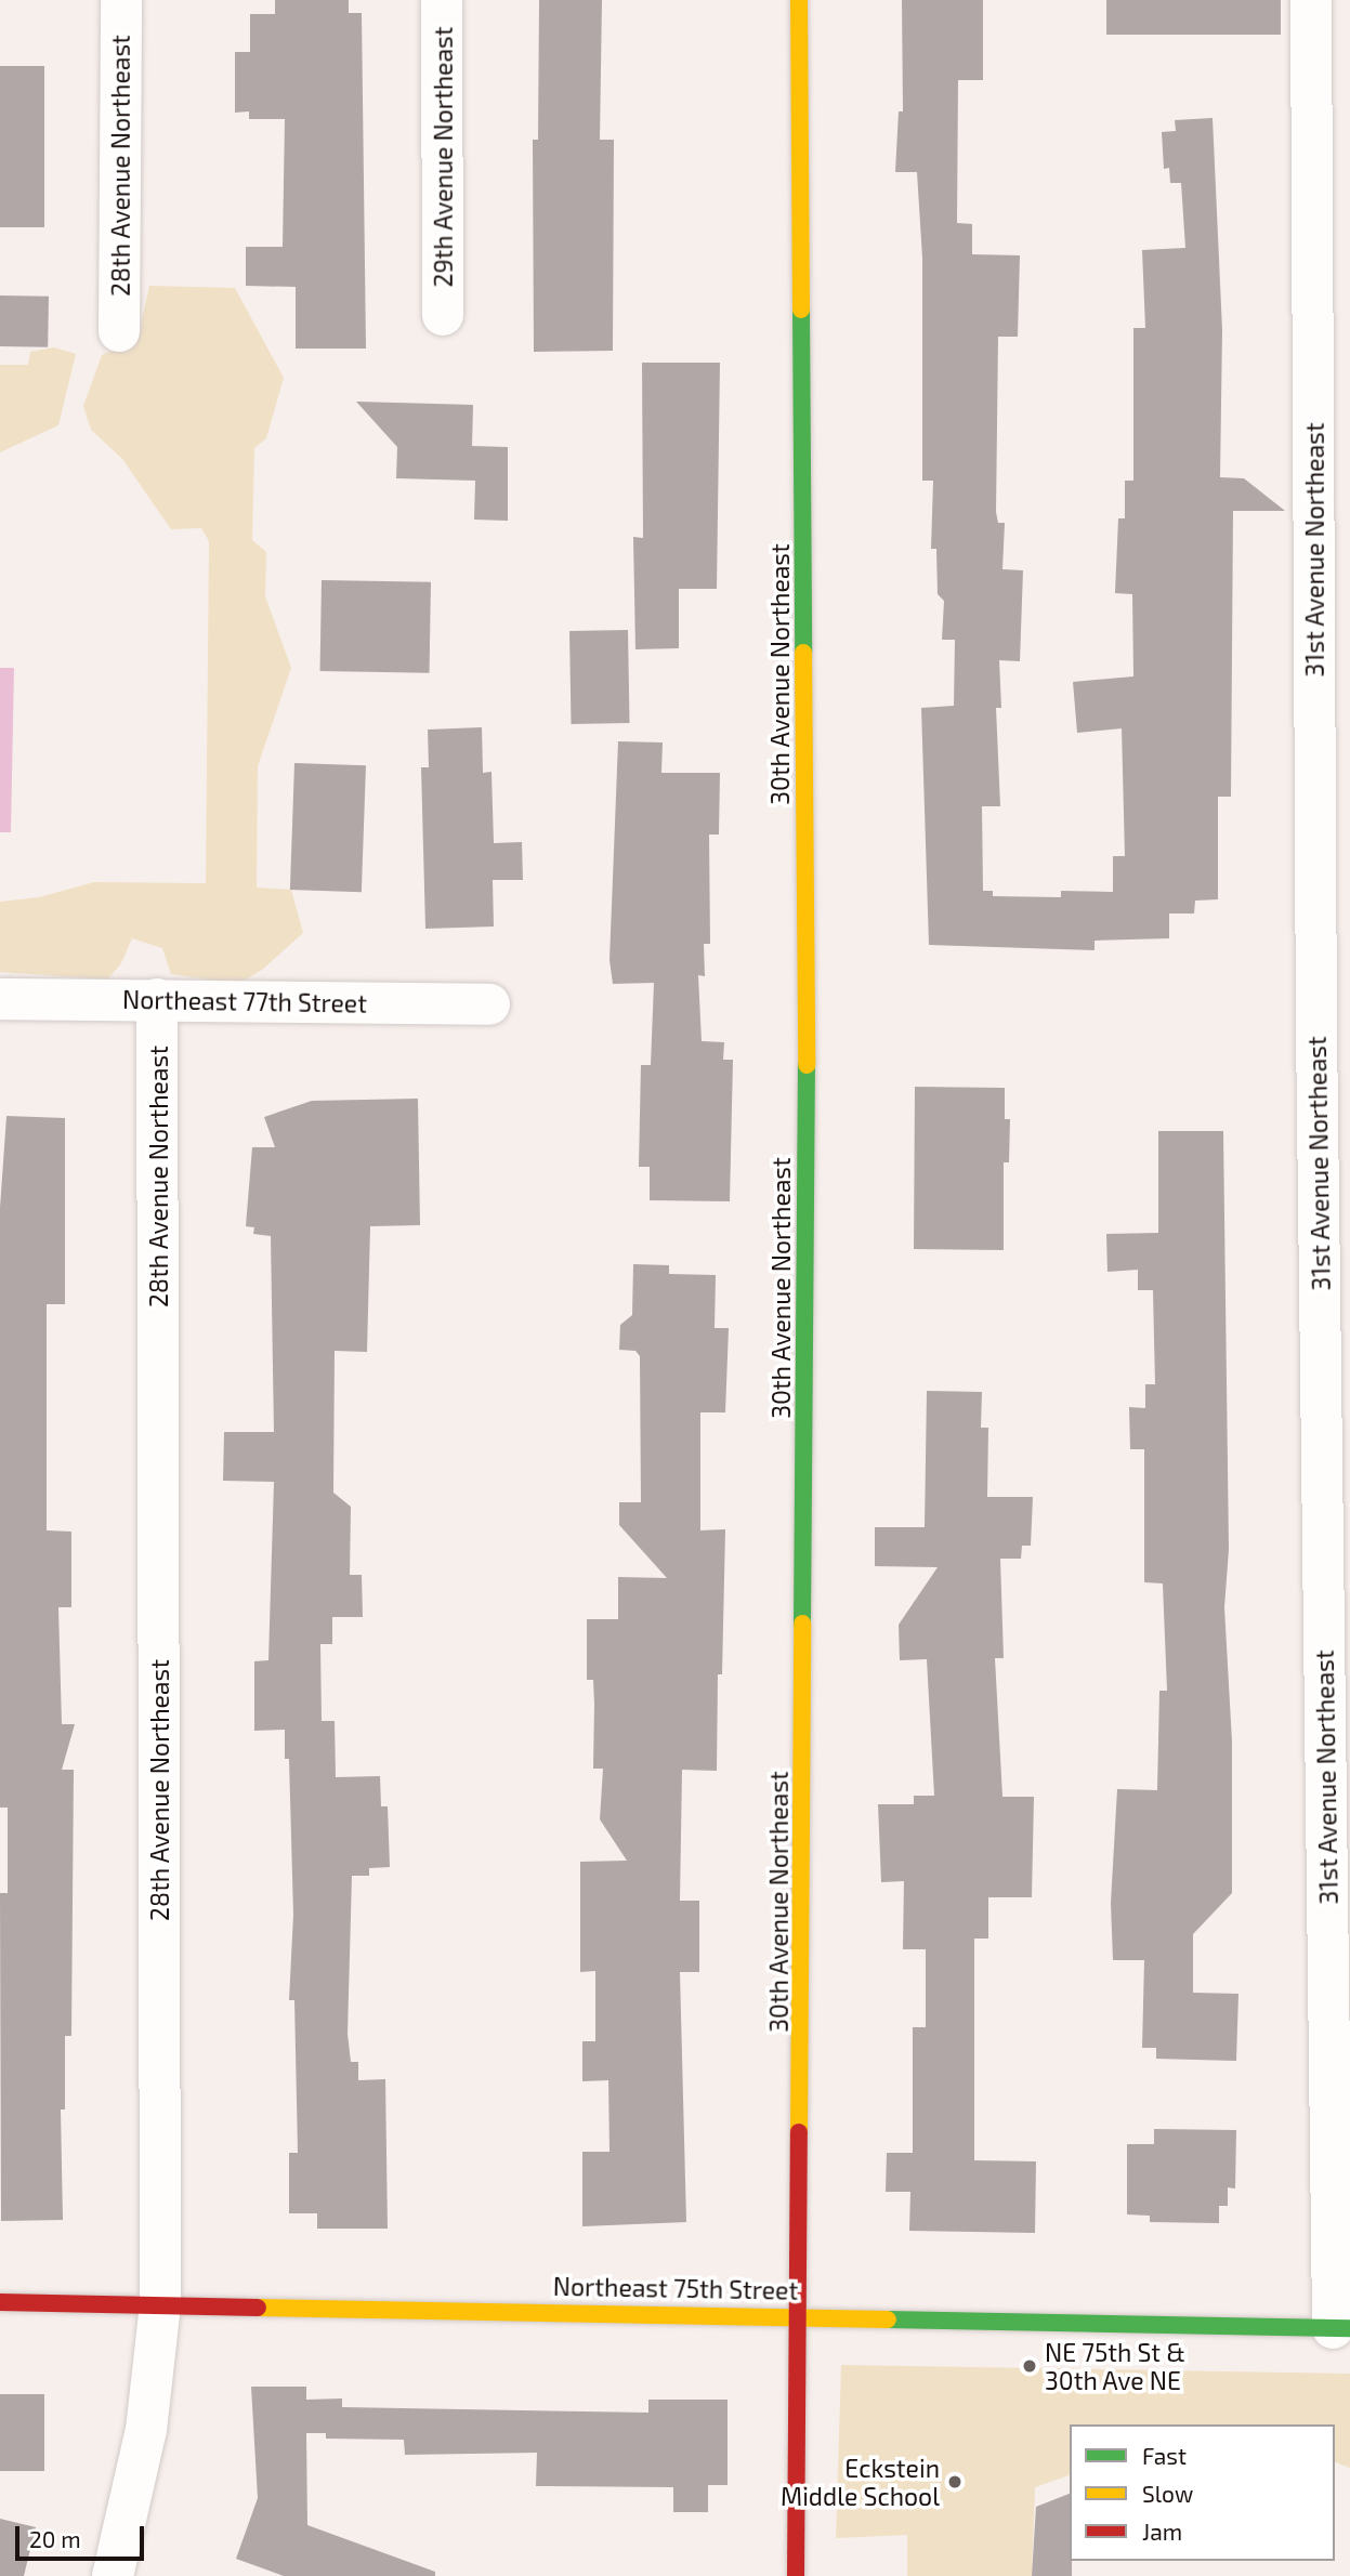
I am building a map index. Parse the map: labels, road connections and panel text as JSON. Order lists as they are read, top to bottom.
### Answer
{
  "streets": {
    "street": [
      "29th Avenue Northeast",
      "28th Avenue Northeast",
      "31st Avenue Northeast",
      "30th Avenue Northeast",
      "Northeast 77th Street",
      "Northeast 75th Street"
    ]
  },
  "crossings": [
    ["28th Avenue Northeast", "Northeast 77th Street"],
    ["28th Avenue Northeast", "Northeast 75th Street"],
    ["31st Avenue Northeast", "Northeast 75th Street"],
    ["30th Avenue Northeast", "Northeast 75th Street"]
  ],
  "places": ["NE 75th St & 30th Ave NE", "Eckstein Middle School"],
  "legend": ["Fast", "Slow", "Jam"],
  "scale_bar": "20 m"
}
